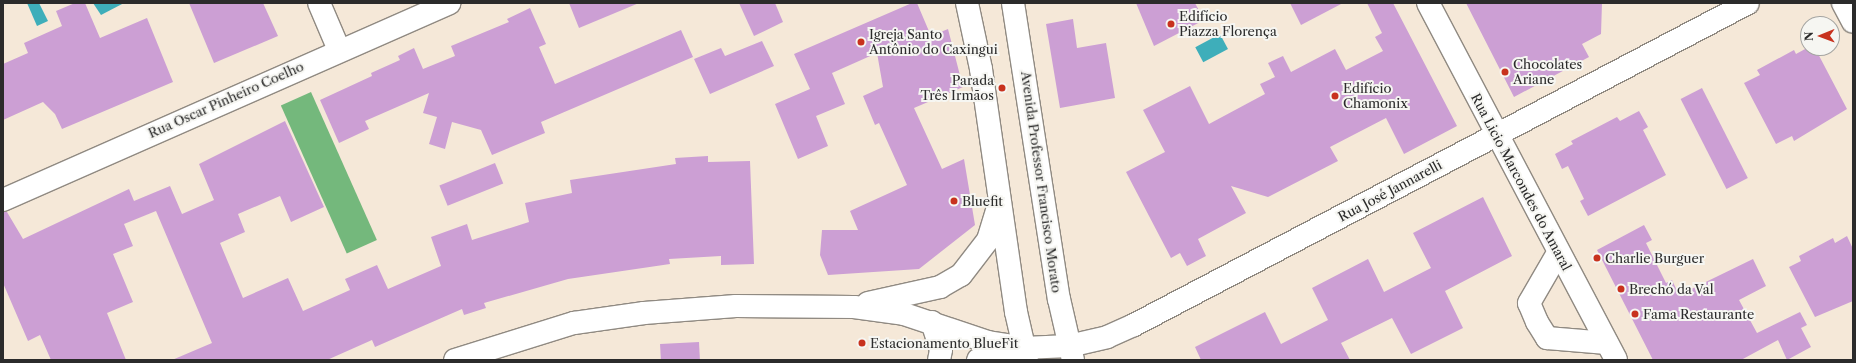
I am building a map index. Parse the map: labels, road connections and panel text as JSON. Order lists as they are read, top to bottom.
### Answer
{
  "streets": {
    "main road": [
      "Rua Oscar Pinheiro Coelho",
      "Avenida Professor Francisco Morato",
      "Rua Licio Marcondes do Amaral",
      "Rua José Jannarelli"
    ]
  },
  "crossings": [
    ["Avenida Professor Francisco Morato", "Rua José Jannarelli"],
    ["Rua Licio Marcondes do Amaral", "Rua José Jannarelli"]
  ],
  "places": [
    "Edifício Piazza Florença",
    "Igreja Santo Antônio do Caxingui",
    "Chocolates Ariane",
    "Parada Três Irmãos",
    "Edifício Chamonix",
    "Bluefit",
    "Charlie Burguer",
    "Brechó da Val",
    "Fama Restaurante",
    "Estacionamento BlueFit"
  ],
  "north": "left"
}
